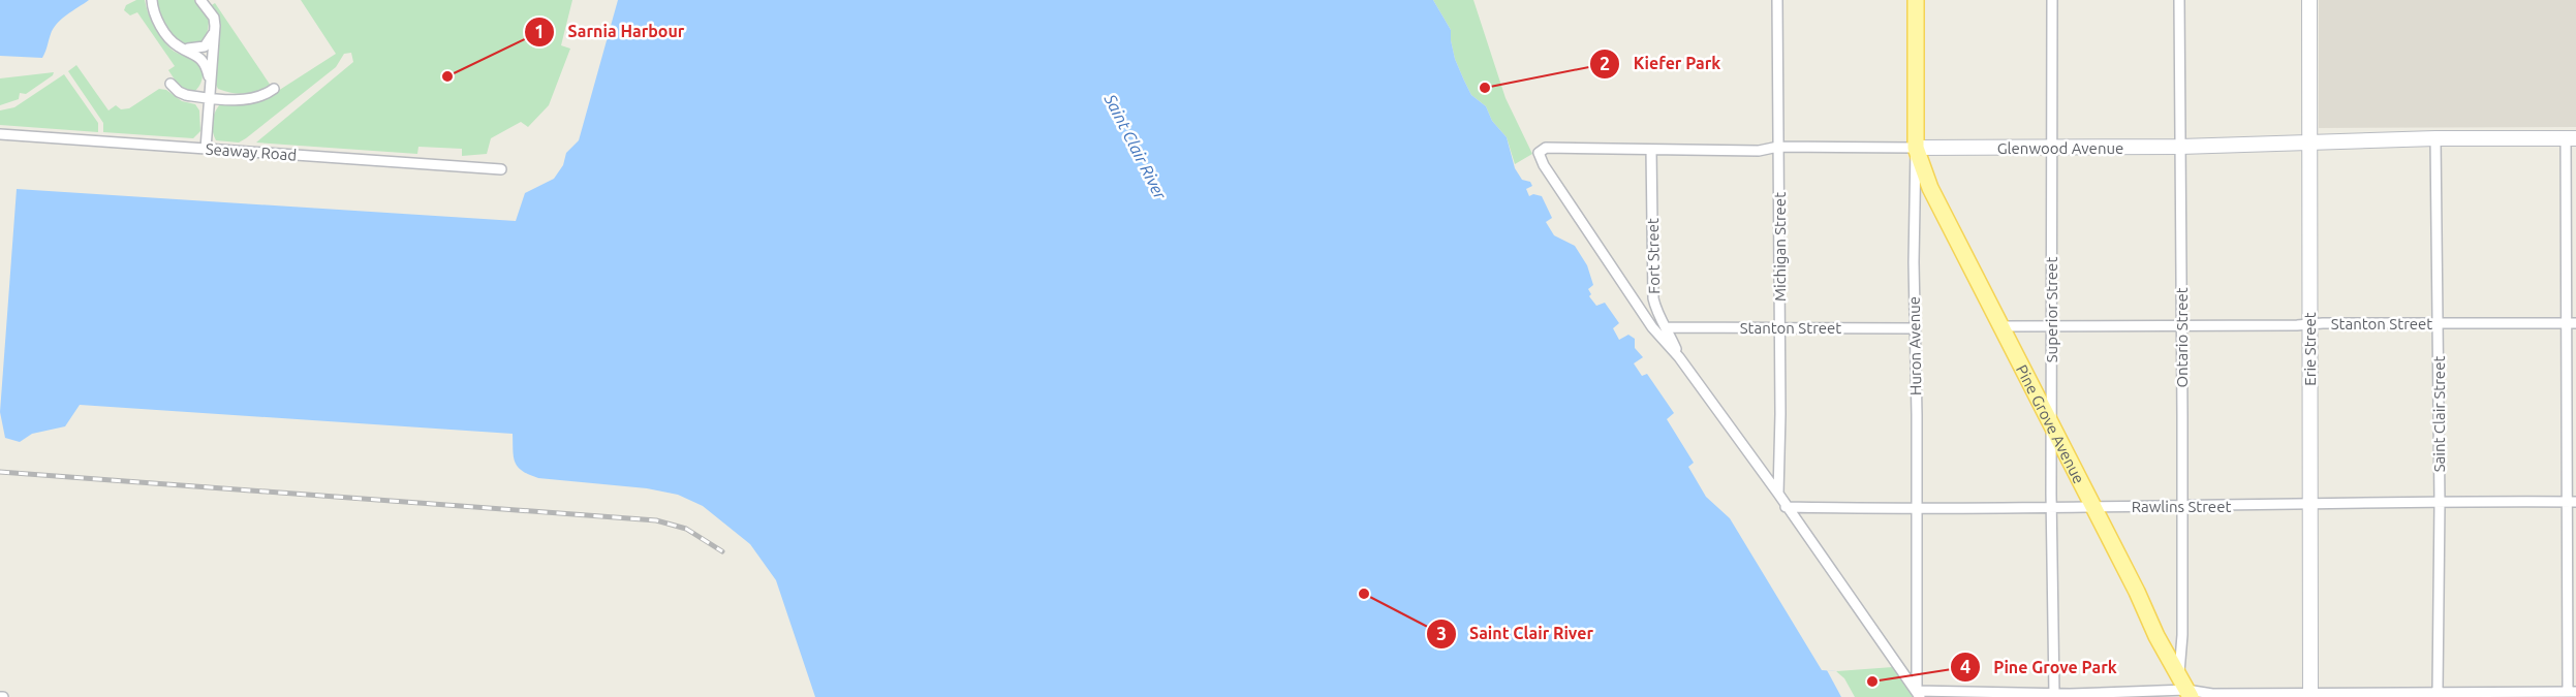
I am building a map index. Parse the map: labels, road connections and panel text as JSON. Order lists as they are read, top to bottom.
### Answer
{
  "streets": {
    "main road": ["Huron Avenue", "Pine Grove Avenue"],
    "street": [
      "Glenwood Avenue",
      "Seaway Road",
      "Michigan Street",
      "Fort Street",
      "Superior Street",
      "Stanton Street",
      "Ontario Street",
      "Erie Street",
      "Saint Clair Street",
      "Rawlins Street"
    ]
  },
  "crossings": [
    ["Glenwood Avenue", "Michigan Street"],
    ["Glenwood Avenue", "Fort Street"],
    ["Glenwood Avenue", "Superior Street"],
    ["Glenwood Avenue", "Ontario Street"],
    ["Glenwood Avenue", "Huron Avenue"],
    ["Glenwood Avenue", "Erie Street"],
    ["Glenwood Avenue", "Saint Clair Street"],
    ["Glenwood Avenue", "Pine Grove Avenue"],
    ["Michigan Street", "Stanton Street"],
    ["Fort Street", "Stanton Street"],
    ["Superior Street", "Stanton Street"],
    ["Superior Street", "Pine Grove Avenue"],
    ["Superior Street", "Rawlins Street"],
    ["Stanton Street", "Ontario Street"],
    ["Stanton Street", "Huron Avenue"],
    ["Stanton Street", "Erie Street"],
    ["Stanton Street", "Saint Clair Street"],
    ["Stanton Street", "Pine Grove Avenue"],
    ["Ontario Street", "Pine Grove Avenue"],
    ["Ontario Street", "Rawlins Street"],
    ["Huron Avenue", "Pine Grove Avenue"],
    ["Huron Avenue", "Rawlins Street"],
    ["Erie Street", "Rawlins Street"],
    ["Saint Clair Street", "Rawlins Street"],
    ["Pine Grove Avenue", "Rawlins Street"]
  ],
  "water": ["Saint Clair River"],
  "places": [
    "Sarnia Harbour",
    "Kiefer Park",
    "Saint Clair River",
    "Pine Grove Park"
  ]
}
